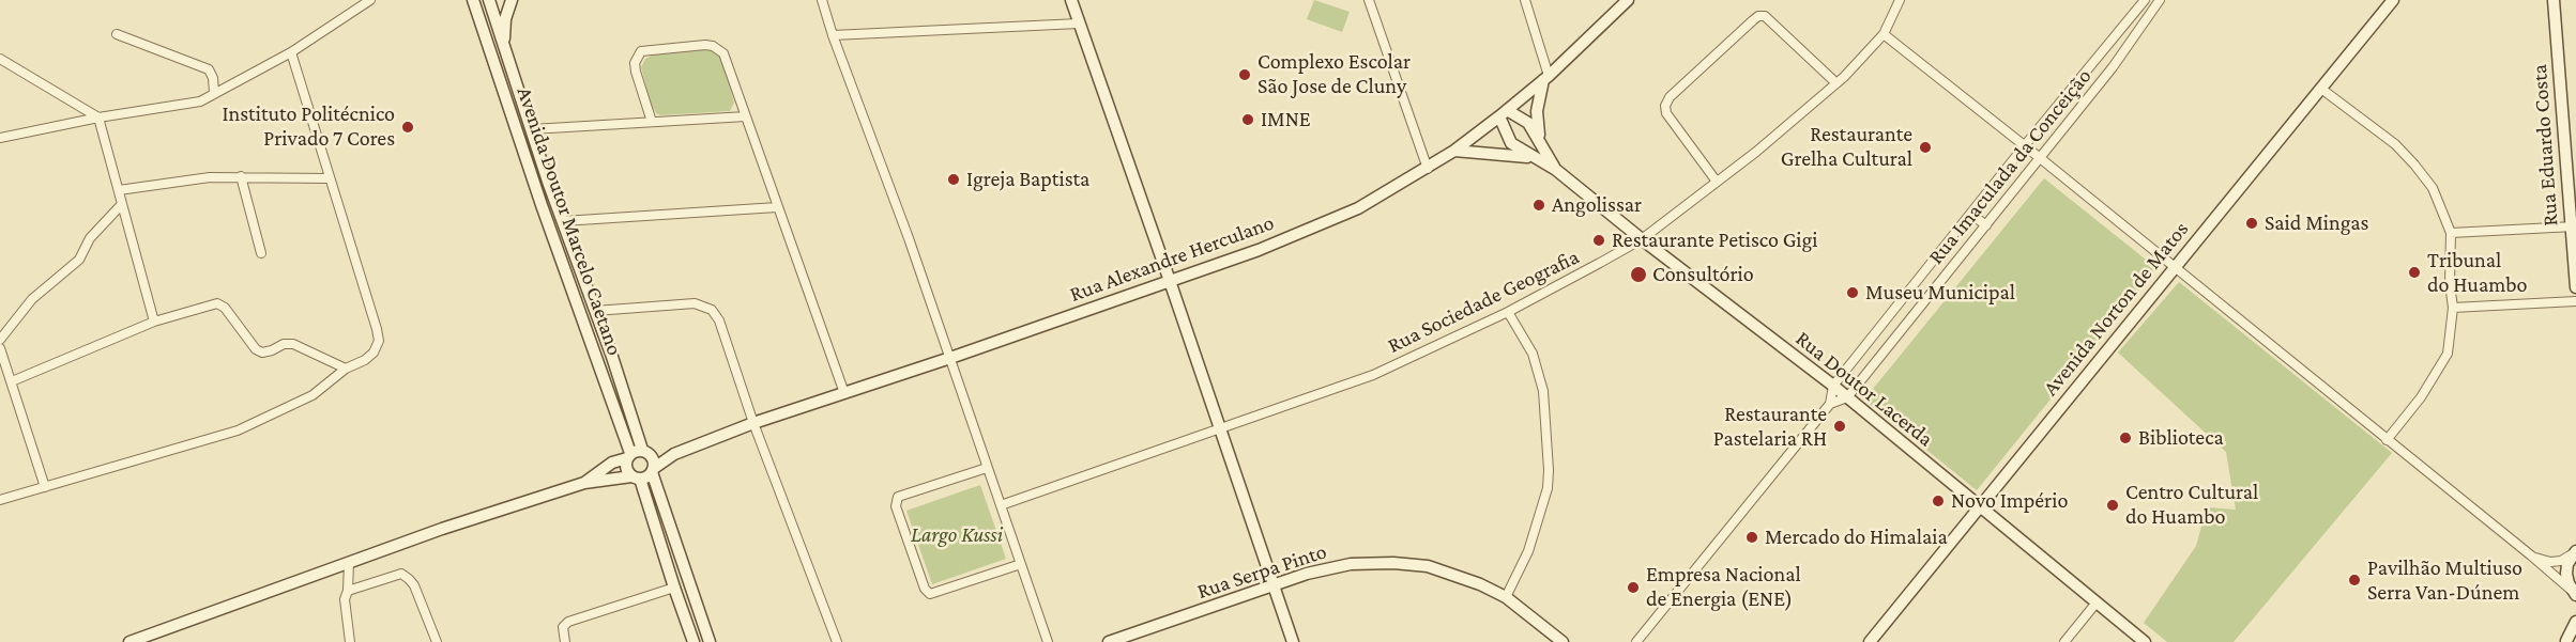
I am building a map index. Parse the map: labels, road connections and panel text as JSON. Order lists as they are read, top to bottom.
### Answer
{
  "streets": {
    "main road": [
      "Rua Eduardo Costa",
      "Avenida Doutor Marcelo Caetano",
      "Rua Alexandre Herculano",
      "Avenida Norton de Matos",
      "Rua Doutor Lacerda",
      "Rua Serpa Pinto"
    ],
    "street": ["Rua Imaculada da Conceição", "Rua Sociedade Geografia"]
  },
  "crossings": [
    ["Rua Imaculada da Conceição", "Rua Doutor Lacerda"],
    ["Avenida Doutor Marcelo Caetano", "Rua Alexandre Herculano"],
    ["Rua Alexandre Herculano", "Rua Doutor Lacerda"],
    ["Rua Sociedade Geografia", "Rua Doutor Lacerda"],
    ["Avenida Norton de Matos", "Rua Doutor Lacerda"]
  ],
  "parks": ["Largo Kussi"],
  "places": [
    "Complexo Escolar São Jose de Cluny",
    "IMNE",
    "Instituto Politécnico Privado 7 Cores",
    "Restaurante Grelha Cultural",
    "Igreja Baptista",
    "Angolissar",
    "Said Mingas",
    "Restaurante Petisco Gigi",
    "Tribunal do Huambo",
    "Consultório",
    "Museu Municipal",
    "Restaurante Pastelaria RH",
    "Biblioteca",
    "Novo Império",
    "Centro Cultural do Huambo",
    "Mercado do Himalaia",
    "Pavilhão Multiuso Serra Van-Dúnem",
    "Empresa Nacional de Energia (ENE)"
  ]
}
